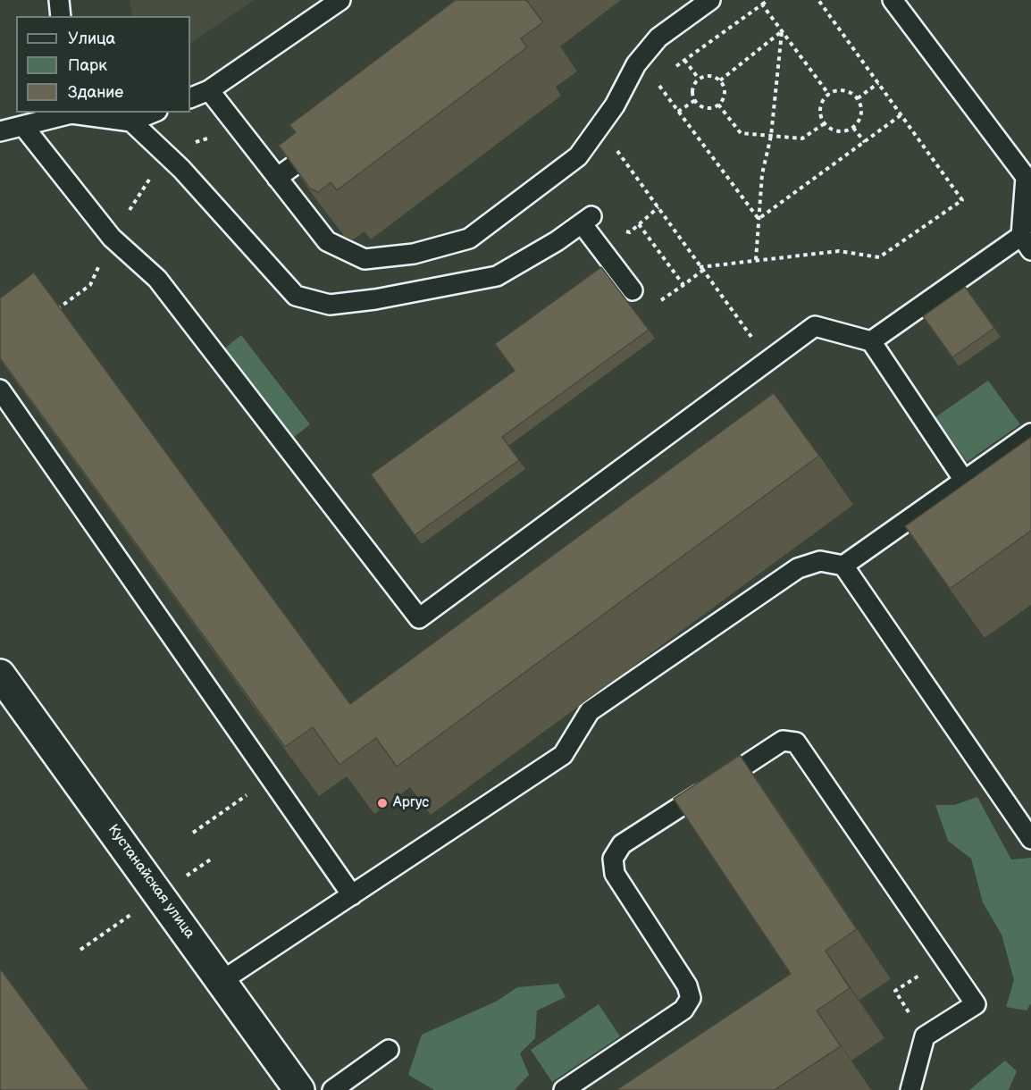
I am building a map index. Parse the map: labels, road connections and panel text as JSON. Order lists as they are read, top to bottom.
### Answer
{
  "streets": {
    "street": ["Кустанайская улица"]
  },
  "places": ["Аргус"],
  "legend": ["Улица", "Парк", "Здание"]
}
